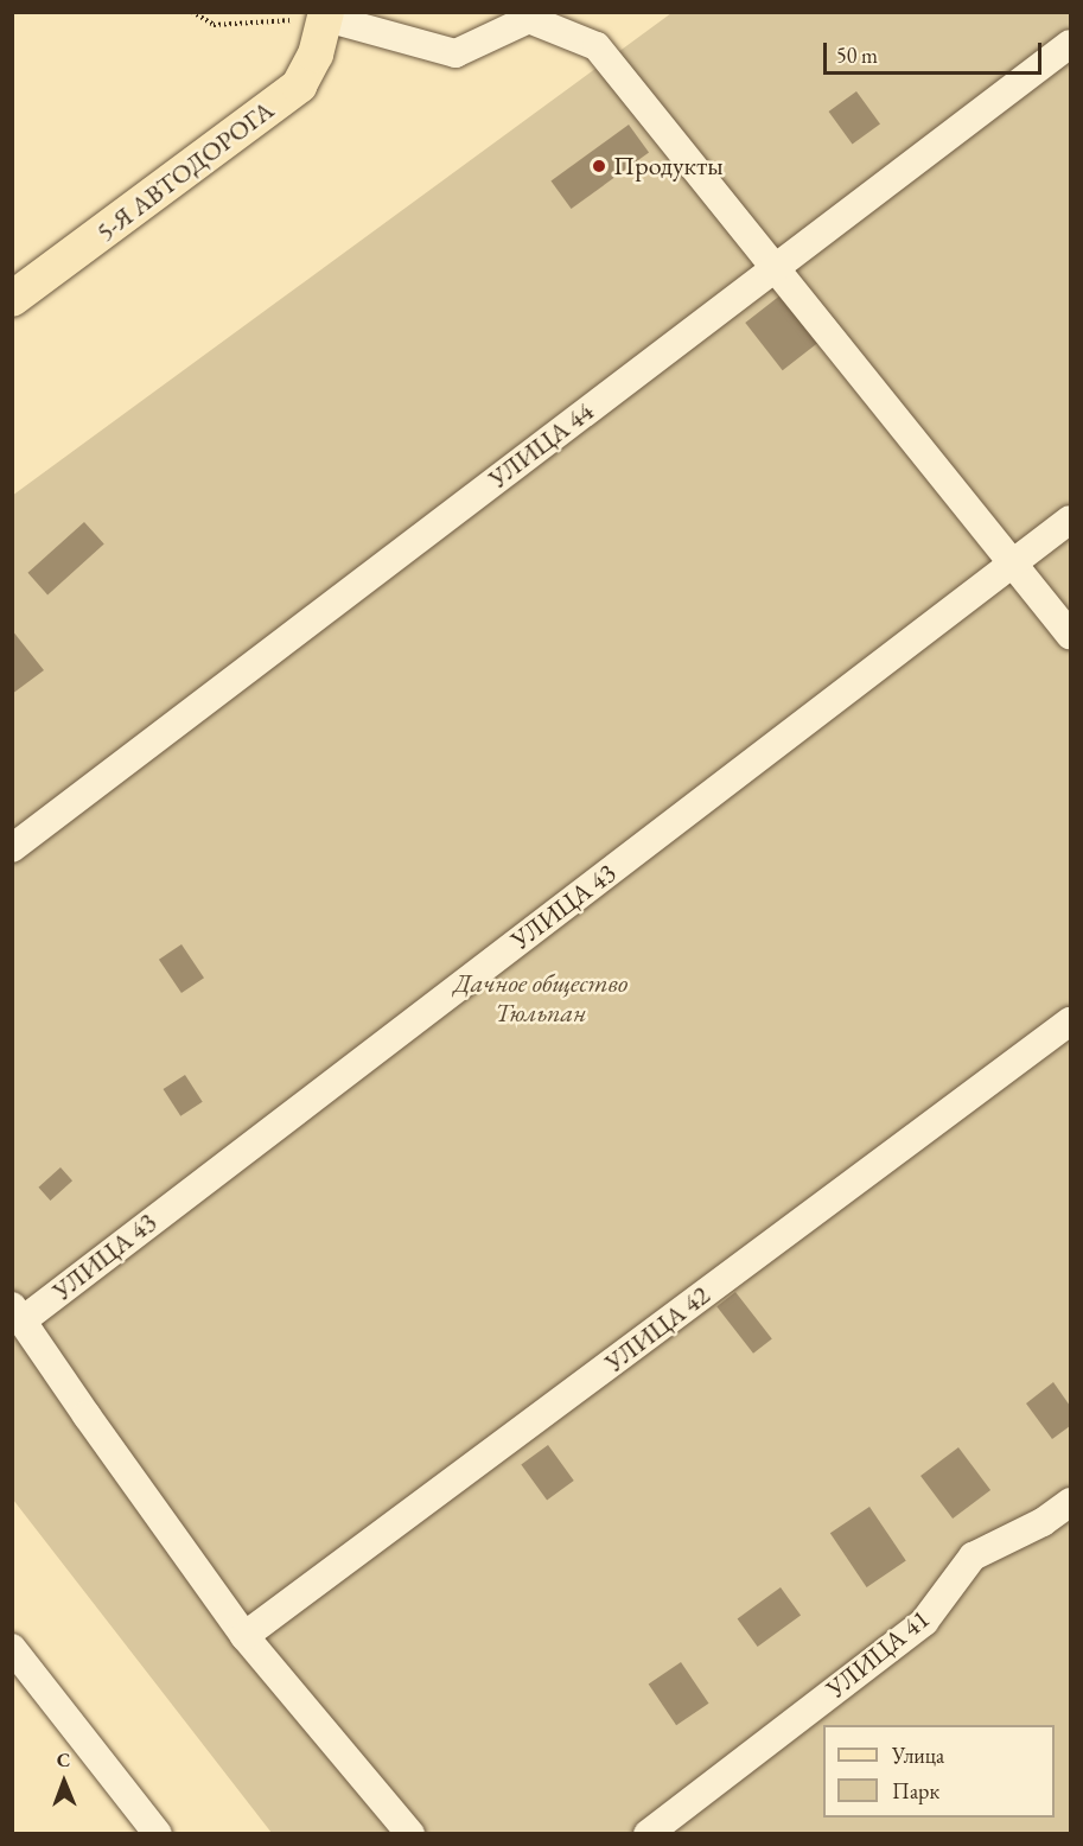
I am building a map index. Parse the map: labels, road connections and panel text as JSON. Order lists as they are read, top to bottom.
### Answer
{
  "streets": {
    "main road": ["5-Я АВТОДОРОГА"],
    "street": [
      "УЛИЦА 44",
      "УЛИЦА 43",
      "УЛИЦА 42",
      "УЛИЦА 41"
    ]
  },
  "parks": ["Дачное общество Тюльпан"],
  "places": ["Продукты"],
  "legend": ["Улица", "Парк"],
  "scale_bar": "50 m",
  "north": "top"
}
